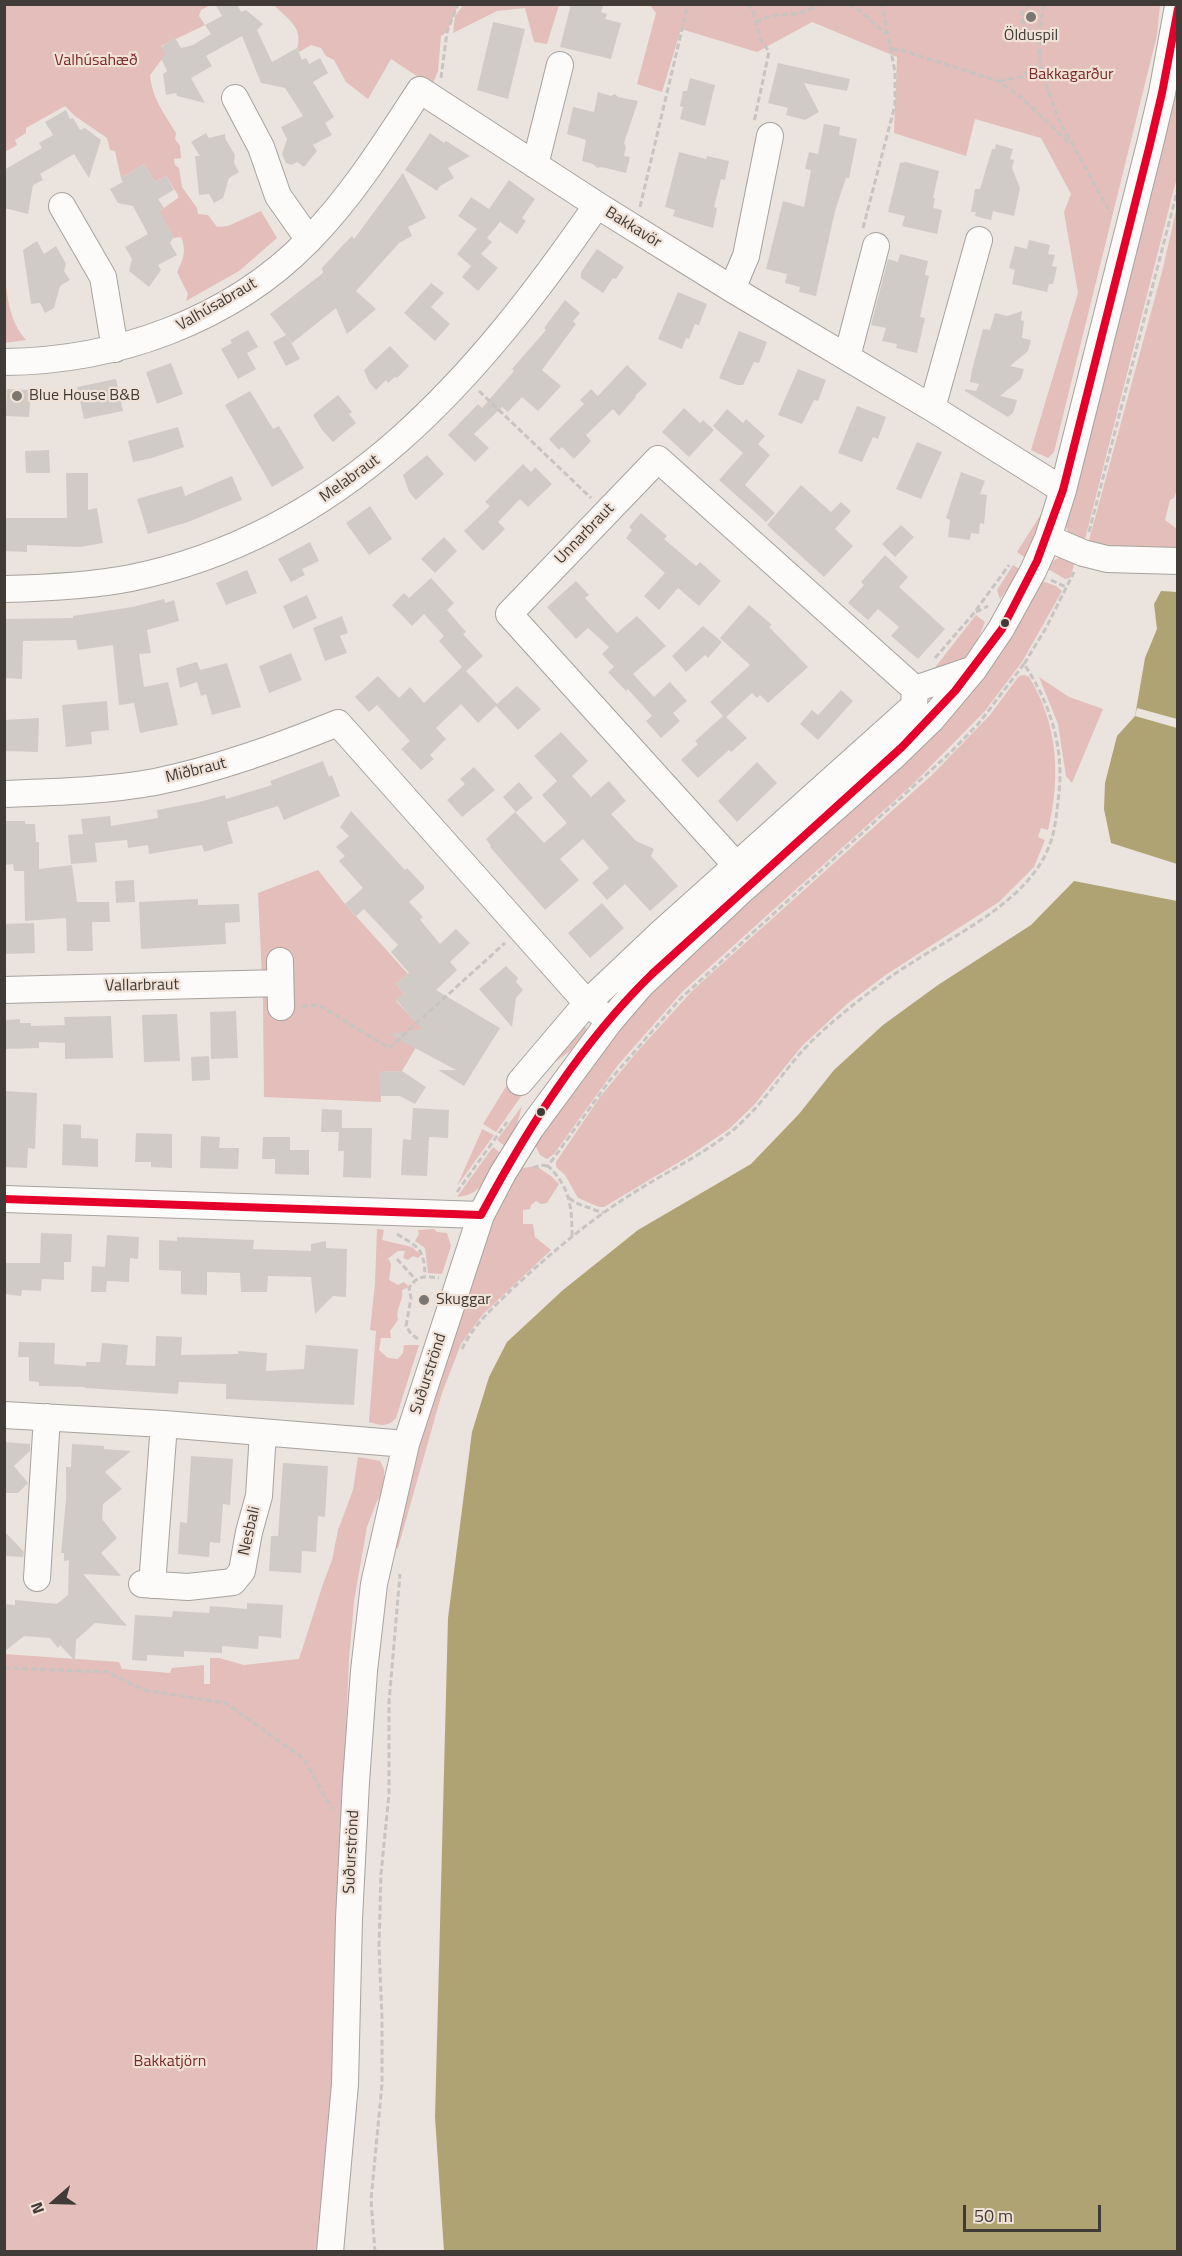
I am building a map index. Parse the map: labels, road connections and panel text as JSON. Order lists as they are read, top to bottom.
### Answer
{
  "streets": {
    "street": [
      "Bakkavör",
      "Valhúsabraut",
      "Melabraut",
      "Unnarbraut",
      "Miðbraut",
      "Vallarbraut",
      "Suðurströnd",
      "Nesbali"
    ]
  },
  "crossings": [
    ["Bakkavör", "Valhúsabraut"],
    ["Bakkavör", "Melabraut"],
    ["Bakkavör", "Suðurströnd"],
    ["Miðbraut", "Suðurströnd"]
  ],
  "parks": ["Valhúsahæð", "Bakkagarður", "Bakkatjörn"],
  "places": ["Ölduspil", "Blue House B&B", "Skuggar"],
  "scale_bar": "50 m",
  "north": "left"
}
